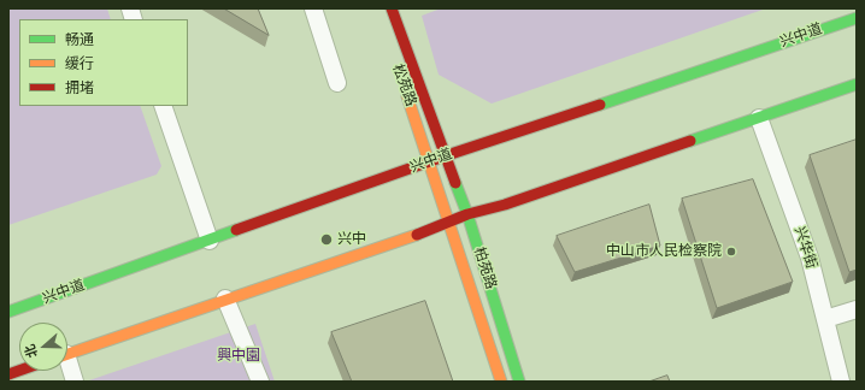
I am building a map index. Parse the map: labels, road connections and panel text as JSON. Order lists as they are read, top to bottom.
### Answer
{
  "streets": {
    "main road": ["兴中道", "松苑路", "柏苑路"],
    "street": ["兴华街"]
  },
  "crossings": [
    ["兴中道", "松苑路"],
    ["兴中道", "柏苑路"],
    ["松苑路", "柏苑路"]
  ],
  "parks": ["興中園"],
  "places": ["兴中", "中山市人民检察院"],
  "legend": ["畅通", "缓行", "拥堵"],
  "north": "left"
}
